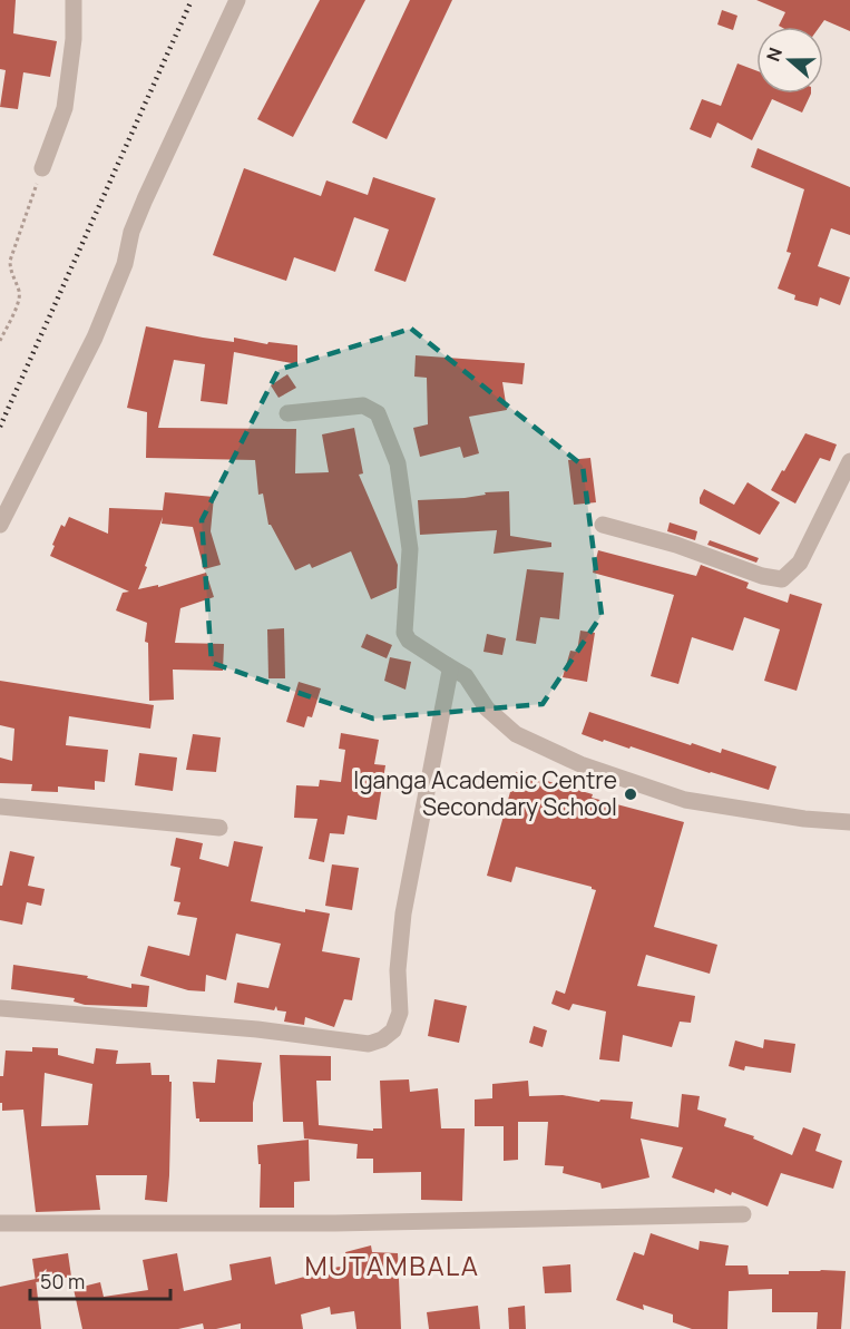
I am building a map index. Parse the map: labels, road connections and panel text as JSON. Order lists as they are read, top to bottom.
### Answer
{
  "districts": ["MUTAMBALA"],
  "places": ["Iganga Academic Centre Secondary School"],
  "scale_bar": "50 m",
  "north": "left"
}
